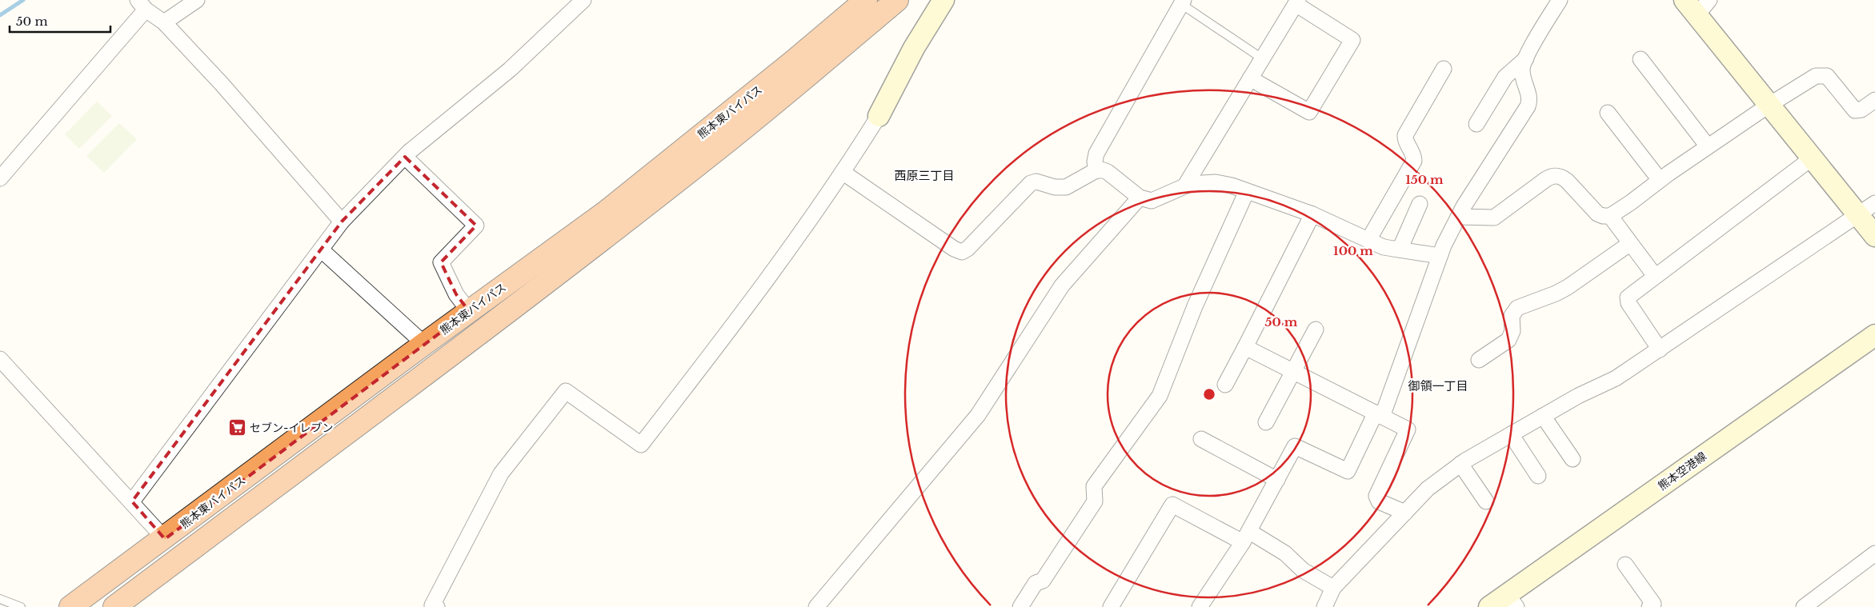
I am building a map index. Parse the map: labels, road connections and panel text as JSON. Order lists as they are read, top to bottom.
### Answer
{
  "streets": {
    "highway": ["熊本東バイパス"],
    "main road": ["熊本空港線"]
  },
  "districts": ["西原三丁目", "御領一丁目"],
  "places": {
    "supermarket": ["セブン-イレブン"]
  },
  "scale_bar": "50 m",
  "rings": ["150 m", "100 m", "50 m"]
}
